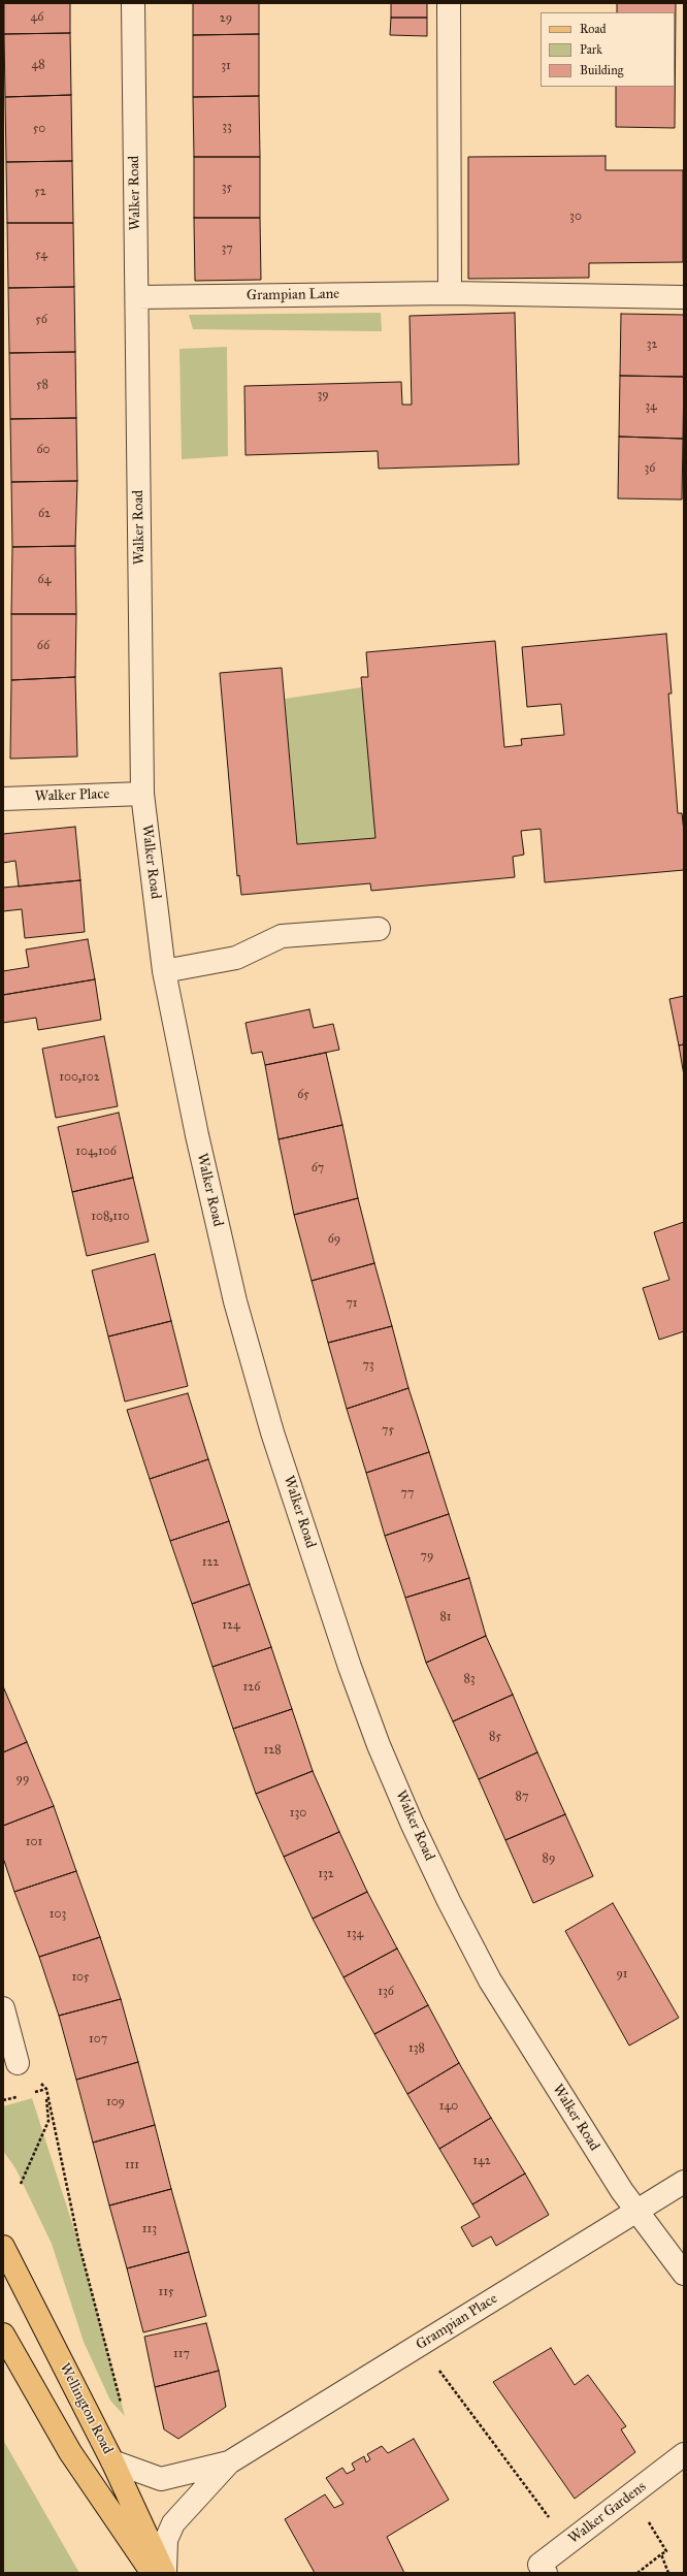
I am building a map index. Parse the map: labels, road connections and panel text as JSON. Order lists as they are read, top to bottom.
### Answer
{
  "streets": {
    "main road": ["Wellington Road"],
    "street": [
      "Walker Road",
      "Grampian Lane",
      "Walker Place",
      "Grampian Place",
      "Walker Gardens"
    ]
  },
  "crossings": [
    ["Walker Road", "Grampian Lane"],
    ["Walker Road", "Walker Place"],
    ["Walker Road", "Grampian Place"],
    ["Grampian Place", "Wellington Road"]
  ],
  "house_numbers": [
    "46",
    "29",
    "48",
    "31",
    "33",
    "50",
    "35",
    "52",
    "30",
    "37",
    "54",
    "56",
    "32",
    "58",
    "39",
    "34",
    "60",
    "36",
    "62",
    "64",
    "66",
    "100,102",
    "65",
    "104,106",
    "67",
    "108,110",
    "69",
    "71",
    "73",
    "75",
    "77",
    "79",
    "122",
    "81",
    "124",
    "83",
    "126",
    "85",
    "128",
    "99",
    "87",
    "130",
    "101",
    "89",
    "132",
    "103",
    "134",
    "91",
    "105",
    "136",
    "107",
    "138",
    "109",
    "140",
    "142",
    "111",
    "113",
    "115",
    "117"
  ],
  "legend": ["Road", "Park", "Building"]
}
